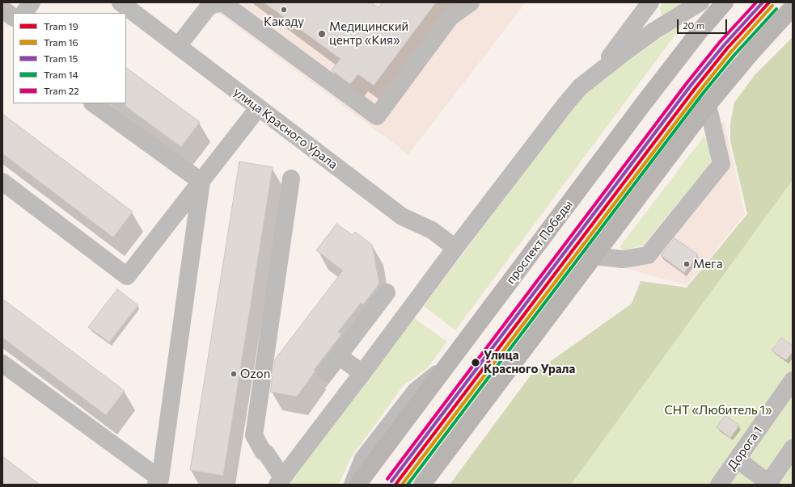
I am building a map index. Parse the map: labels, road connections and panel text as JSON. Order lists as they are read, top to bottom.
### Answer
{
  "streets": {
    "main road": ["проспект Победы"],
    "street": ["улица Красного Урала", "Дорога 1"]
  },
  "parks": ["СНТ «Любитель 1»"],
  "places": [
    "Какаду",
    "Медицинский центр «Кия»",
    "Мега",
    "Улица Красного Урала",
    "Ozon"
  ],
  "lines": [
    "tram line 19",
    "tram line 15",
    "tram line 22",
    "tram line 16",
    "tram line 14"
  ],
  "legend": [
    "Tram 19",
    "Tram 16",
    "Tram 15",
    "Tram 14",
    "Tram 22"
  ],
  "scale_bar": "20 m"
}
